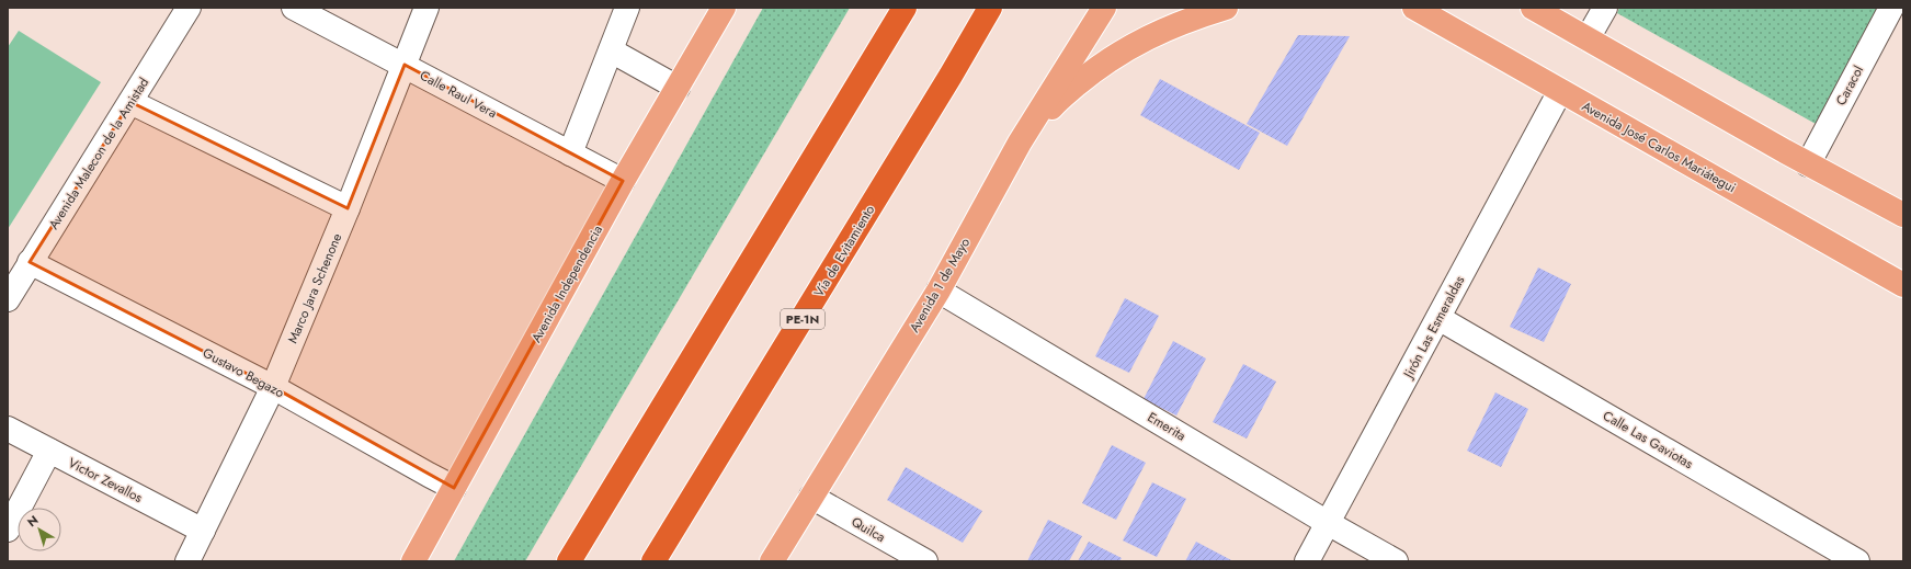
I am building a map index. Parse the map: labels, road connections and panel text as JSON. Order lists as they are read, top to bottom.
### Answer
{
  "streets": {
    "highway": ["Vía de Evitamiento", "PE-1N"],
    "main road": ["Avenida José Carlos Mariátegui", "Avenida Independencia", "Avenida 1 de Mayo"],
    "street": [
      "Caracol",
      "Calle Raul Vera",
      "Avenida Malecon de la Amistad",
      "Marco Jara Schenone",
      "Jirón Las Esmeraldas",
      "Gustavo Begazo",
      "Emerita",
      "Calle Las Gaviotas",
      "Victor Zevallos",
      "Quilca"
    ]
  },
  "crossings": [
    ["Calle Raul Vera", "Avenida Independencia"],
    ["Calle Raul Vera", "Marco Jara Schenone"],
    ["Avenida José Carlos Mariátegui", "Jirón Las Esmeraldas"],
    ["Avenida Malecon de la Amistad", "Gustavo Begazo"],
    ["Avenida Independencia", "Gustavo Begazo"],
    ["Avenida 1 de Mayo", "Emerita"],
    ["Avenida 1 de Mayo", "Quilca"],
    ["Marco Jara Schenone", "Gustavo Begazo"],
    ["Marco Jara Schenone", "Victor Zevallos"],
    ["Jirón Las Esmeraldas", "Emerita"],
    ["Jirón Las Esmeraldas", "Calle Las Gaviotas"]
  ],
  "north": "top left"
}
